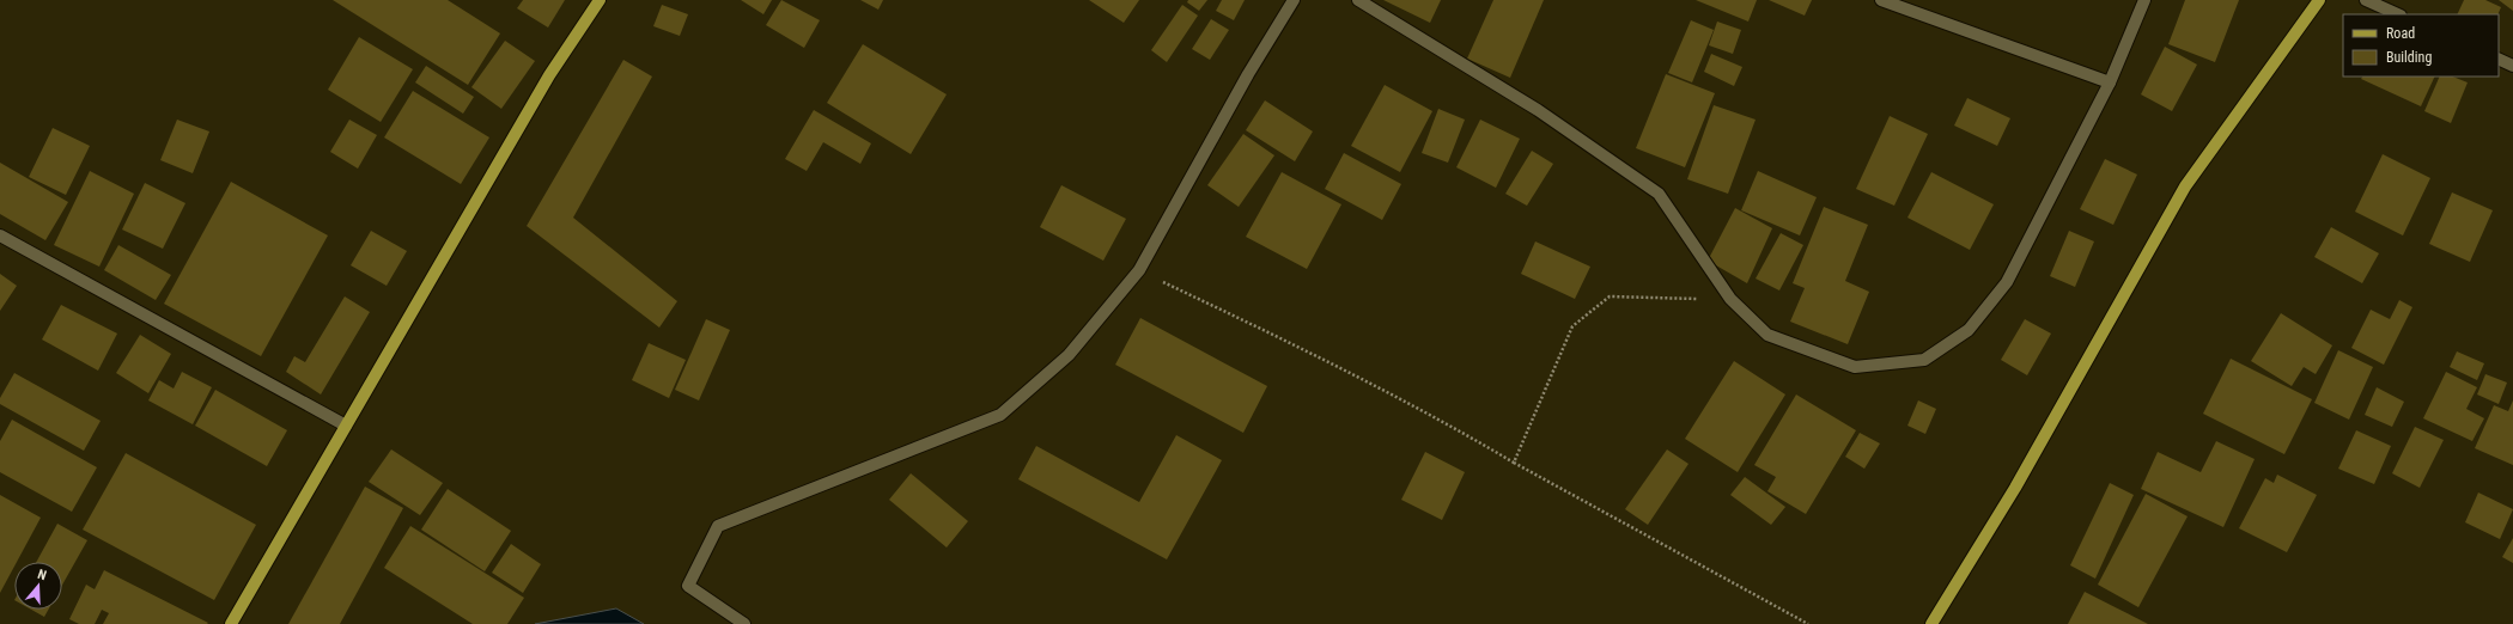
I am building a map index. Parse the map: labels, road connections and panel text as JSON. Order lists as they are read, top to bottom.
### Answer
{
  "legend": ["Road", "Building"],
  "north": "top"
}
